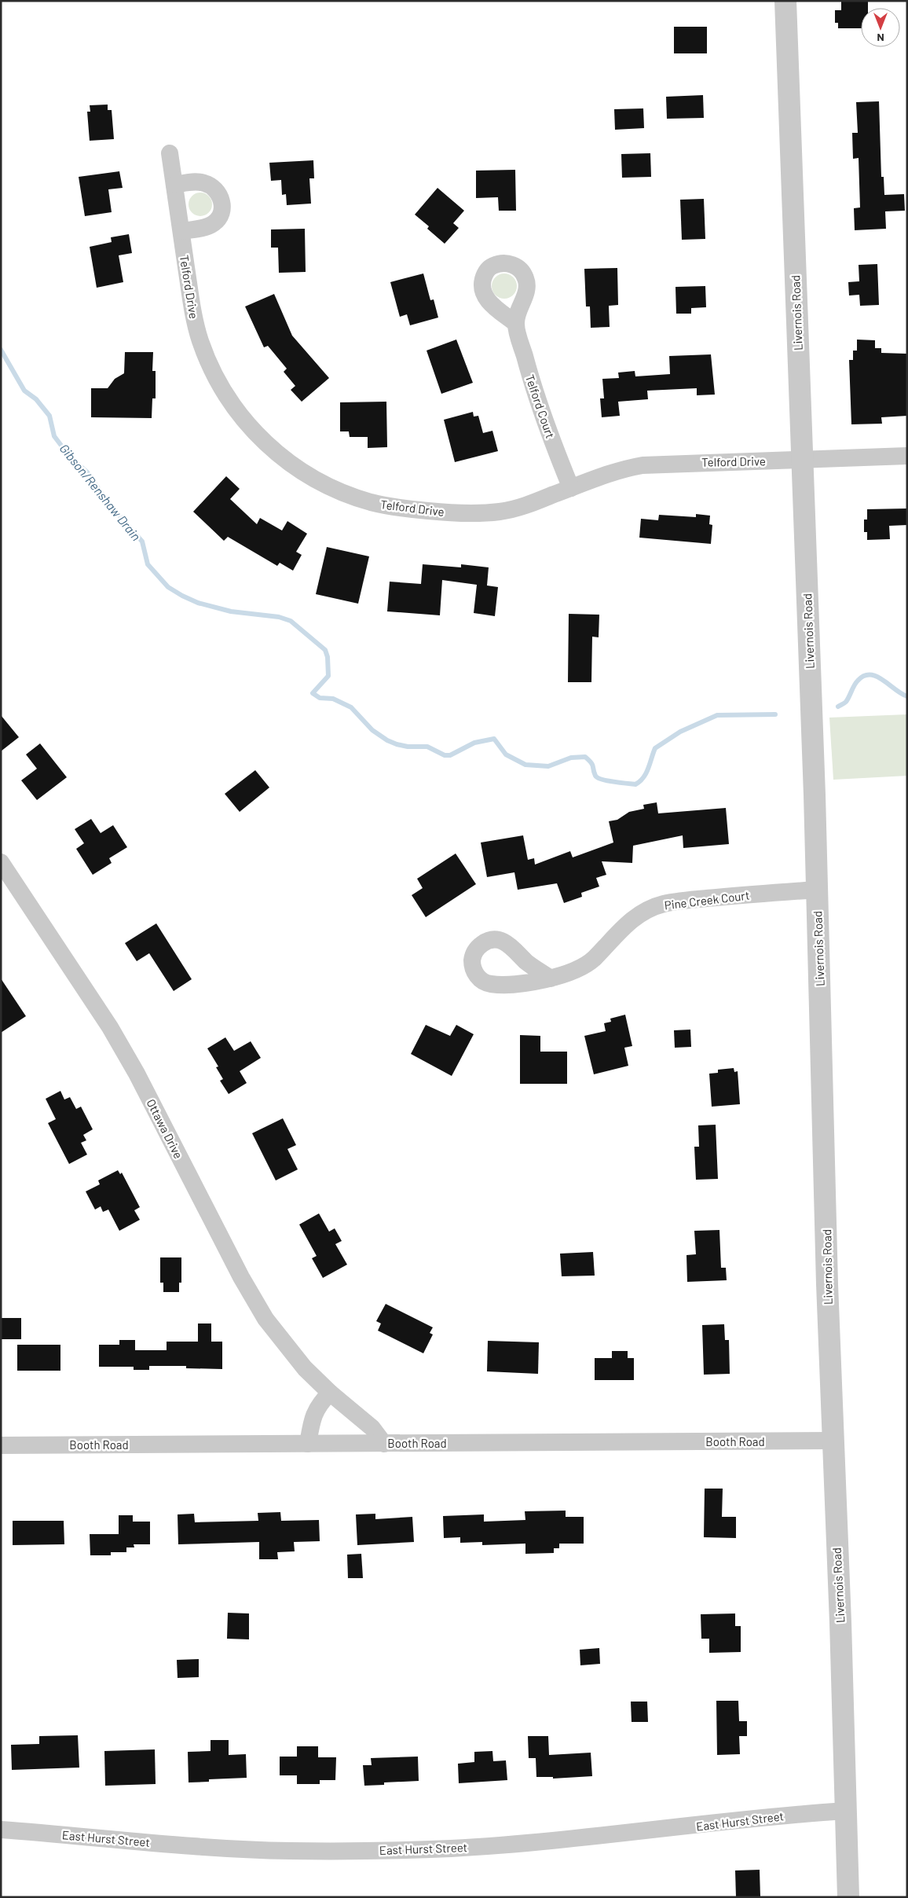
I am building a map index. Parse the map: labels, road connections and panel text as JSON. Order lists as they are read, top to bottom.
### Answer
{
  "streets": {
    "street": [
      "Telford Drive",
      "Livernois Road",
      "Telford Court",
      "Pine Creek Court",
      "Ottawa Drive",
      "Booth Road",
      "East Hurst Street"
    ]
  },
  "crossings": [
    ["Telford Drive", "Livernois Road"],
    ["Telford Drive", "Telford Court"],
    ["Livernois Road", "Pine Creek Court"],
    ["Livernois Road", "Booth Road"],
    ["Livernois Road", "East Hurst Street"],
    ["Ottawa Drive", "Booth Road"]
  ],
  "water": ["Gibson/Renshaw Drain"],
  "north": "bottom"
}
